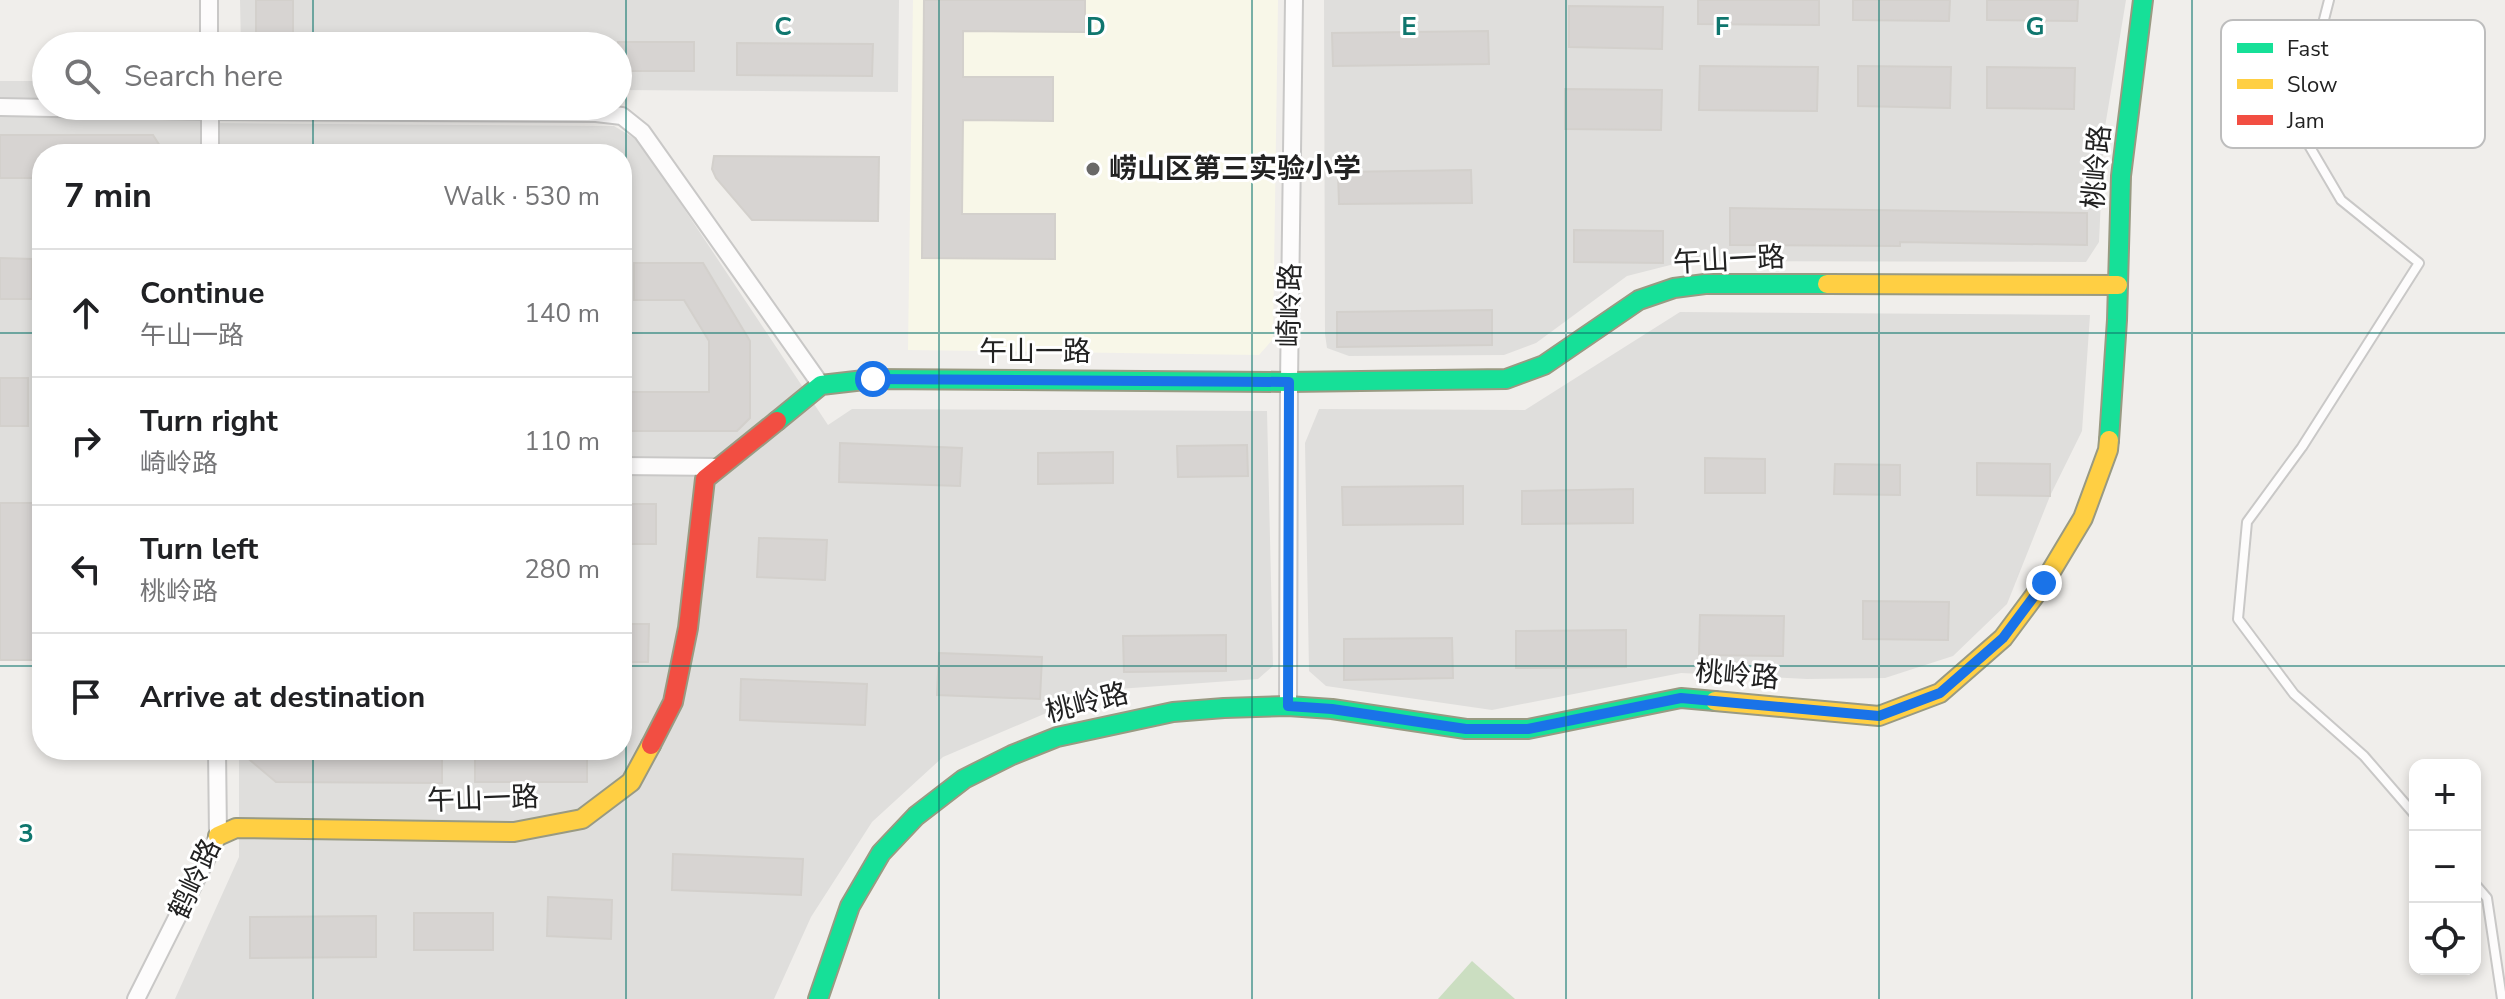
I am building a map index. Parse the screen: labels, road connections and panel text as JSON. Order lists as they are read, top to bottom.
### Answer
{
  "streets": {
    "street": [
      "桃岭路",
      "午山一路",
      "崎岭路",
      "鹤岭路"
    ]
  },
  "crossings": [
    ["桃岭路", "午山一路"],
    ["桃岭路", "崎岭路"],
    ["午山一路", "崎岭路"],
    ["午山一路", "鹤岭路"]
  ],
  "places": ["崂山区第三实验小学"],
  "legend": ["Fast", "Slow", "Jam"],
  "page": {
    "search": "Search here",
    "heading": ["7 min", "Walk · 530 m"],
    "list": [
      ["Continue", "午山一路", "140 m"],
      ["Turn right", "崎岭路", "110 m"],
      ["Turn left", "桃岭路", "280 m"],
      "Arrive at destination"
    ],
    "map_buttons": ["+", "−"]
  },
  "grid": {
    "columns": [
      "C",
      "D",
      "E",
      "F",
      "G"
    ],
    "rows": ["3"]
  }
}
